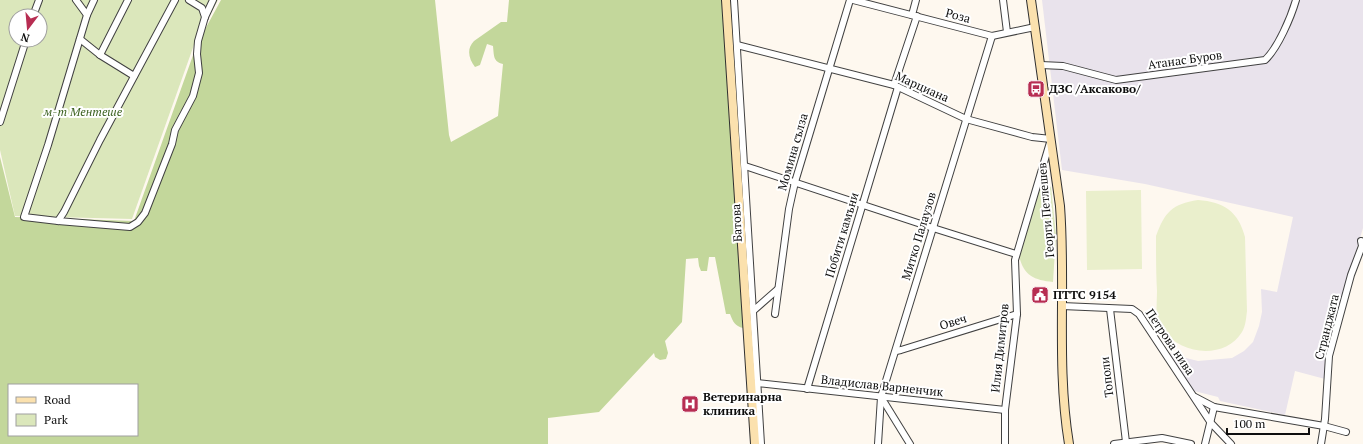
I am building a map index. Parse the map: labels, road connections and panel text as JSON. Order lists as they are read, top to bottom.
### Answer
{
  "streets": {
    "main road": ["Георги Петлешев"],
    "street": [
      "Роза",
      "Атанас Буров",
      "Марциана",
      "Момина сълза",
      "Батова",
      "Побити камъни",
      "Митко Палаузов",
      "Овеч",
      "Странджата",
      "Петрова нива",
      "Илия Димитров",
      "Тополи",
      "Владислав Варненчик"
    ]
  },
  "crossings": [
    ["Роза", "Момина сълза"],
    ["Роза", "Георги Петлешев"],
    ["Роза", "Побити камъни"],
    ["Роза", "Митко Палаузов"],
    ["Атанас Буров", "Георги Петлешев"],
    ["Марциана", "Момина сълза"],
    ["Марциана", "Георги Петлешев"],
    ["Марциана", "Батова"],
    ["Марциана", "Побити камъни"],
    ["Марциана", "Митко Палаузов"],
    ["Марциана", "Илия Димитров"],
    ["Георги Петлешев", "Петрова нива"],
    ["Георги Петлешев", "Илия Димитров"],
    ["Батова", "Владислав Варненчик"],
    ["Побити камъни", "Владислав Варненчик"],
    ["Митко Палаузов", "Овеч"],
    ["Митко Палаузов", "Владислав Варненчик"],
    ["Овеч", "Илия Димитров"],
    ["Петрова нива", "Тополи"],
    ["Илия Димитров", "Владислав Варненчик"]
  ],
  "parks": ["м-т Ментeше"],
  "places": {
    "bus stop": ["ДЗС /Аксаково/"],
    "public building": ["ПТТС 9154"],
    "hospital": ["Ветеринарна клиника"]
  },
  "legend": ["Road", "Park"],
  "scale_bar": "100 m",
  "north": "bottom"
}
